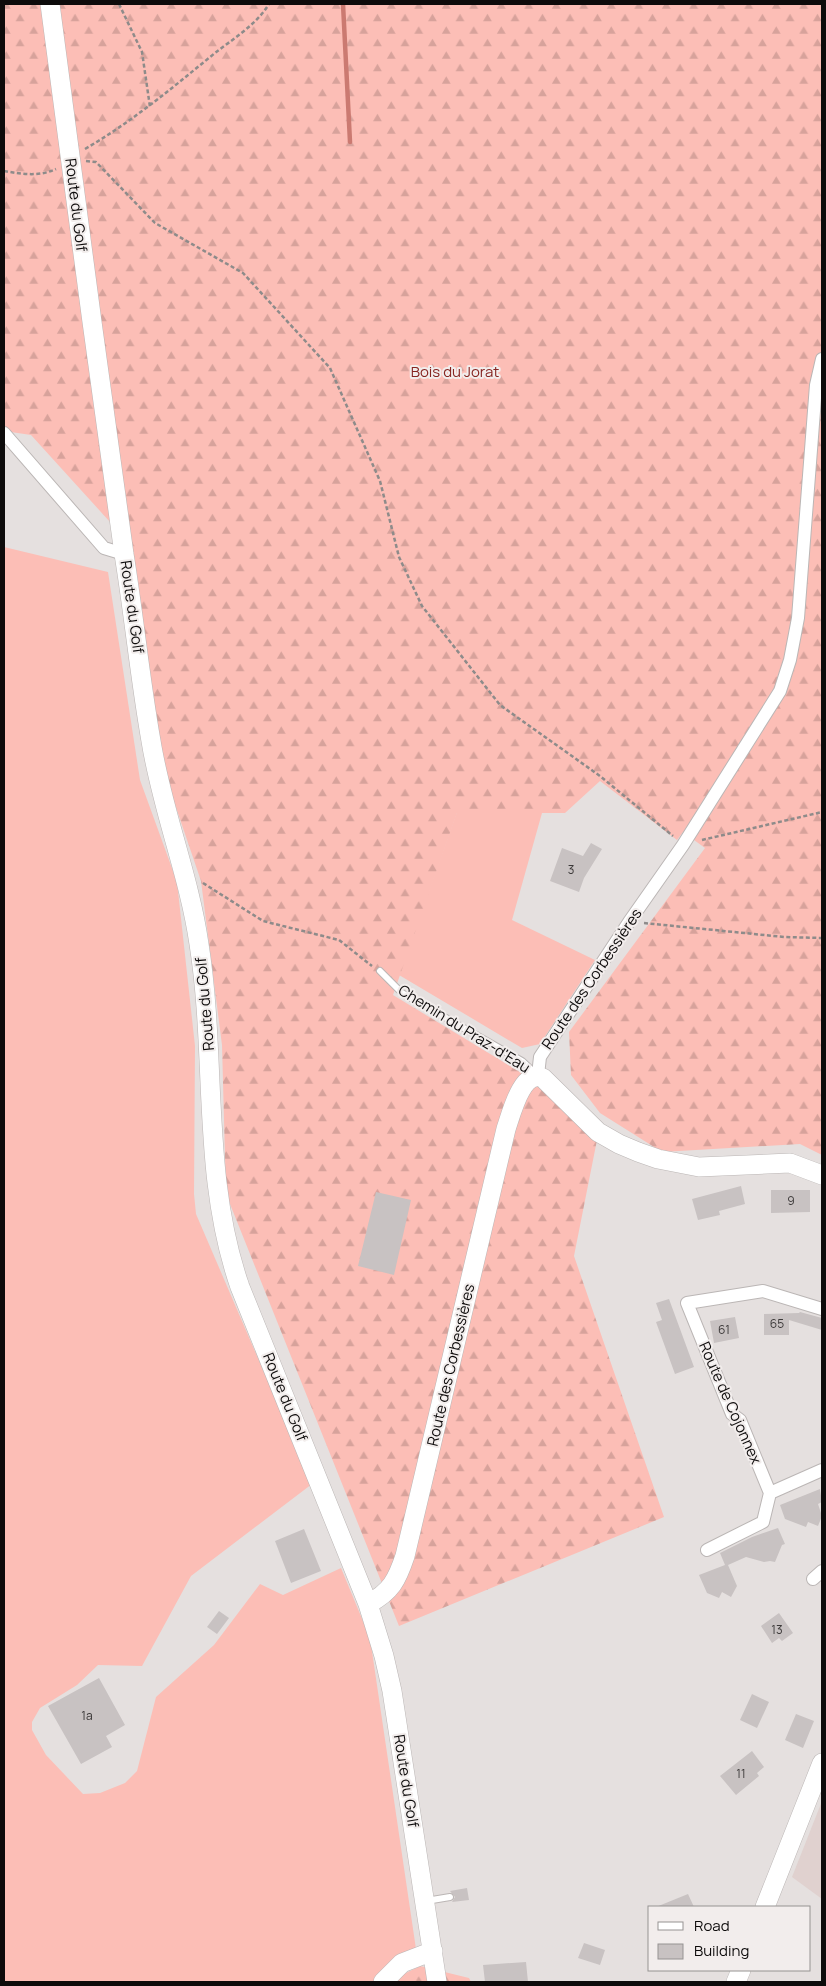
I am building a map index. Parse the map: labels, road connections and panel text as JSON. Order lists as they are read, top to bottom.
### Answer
{
  "streets": {
    "main road": ["Route du Golf", "Route des Corbessières", "Chemin du Praz-d'Eau"],
    "street": ["Route de Cojonnex"]
  },
  "crossings": [
    ["Route du Golf", "Route des Corbessières"],
    ["Route des Corbessières", "Chemin du Praz-d'Eau"]
  ],
  "parks": ["Bois du Jorat"],
  "house_numbers": [
    "3",
    "9",
    "65",
    "61",
    "13",
    "1a",
    "11"
  ],
  "legend": ["Road", "Building"]
}
